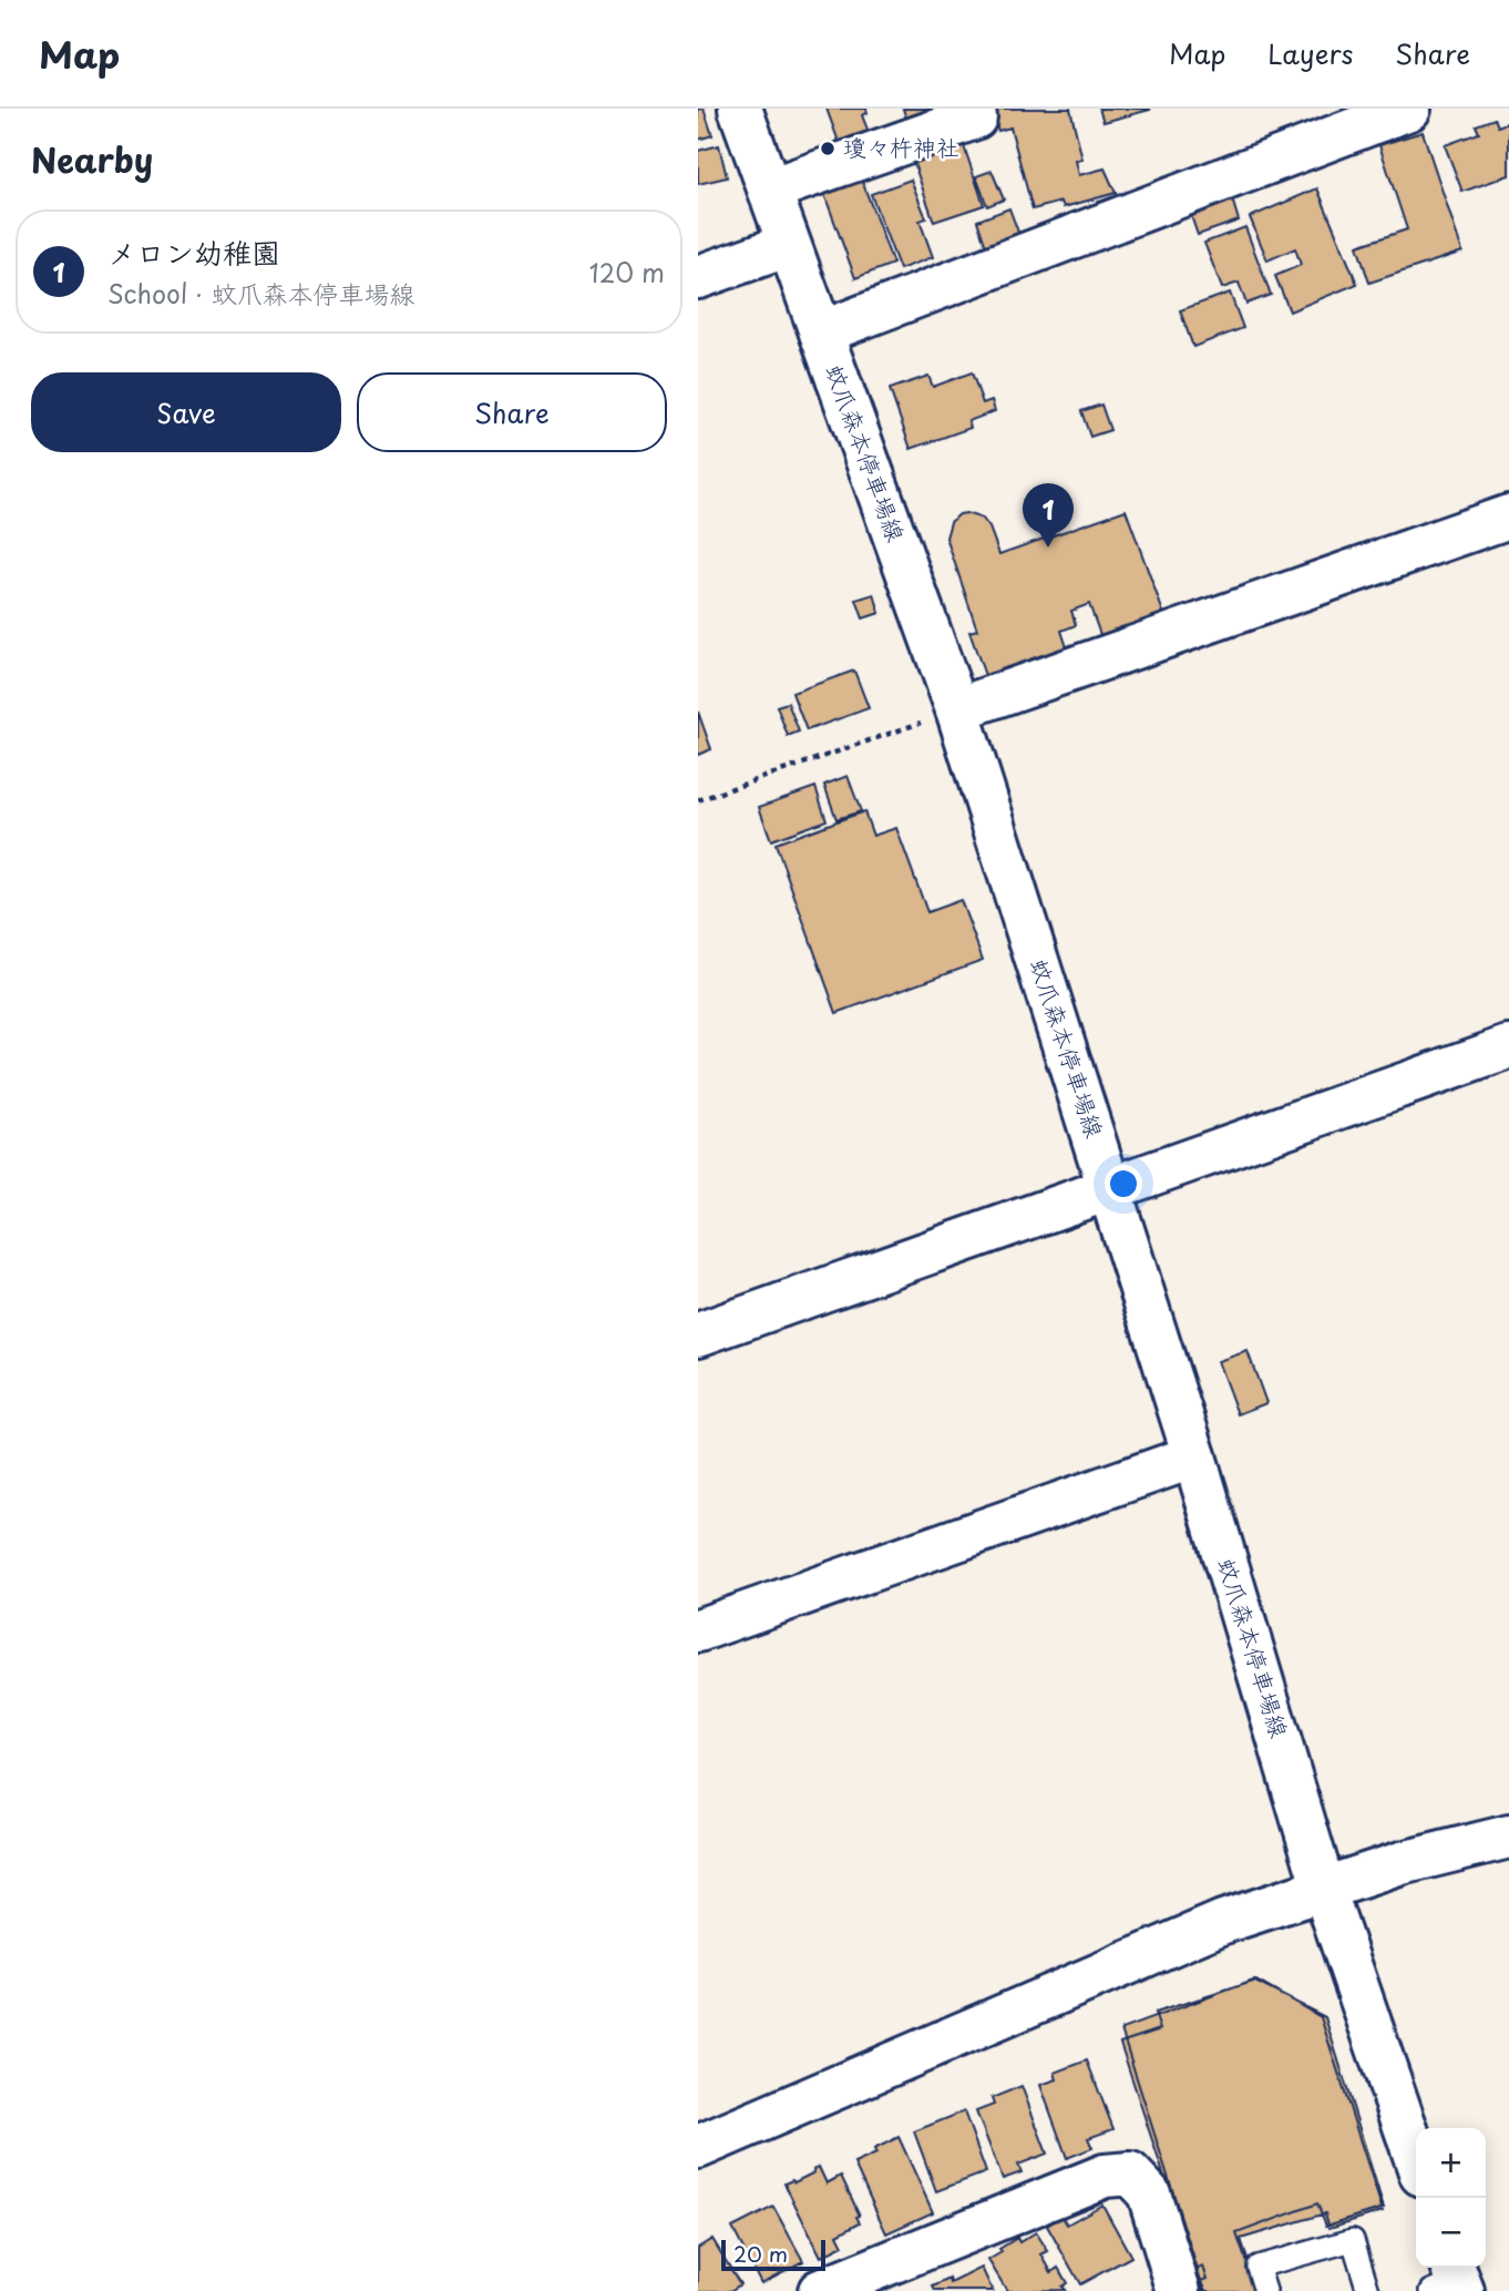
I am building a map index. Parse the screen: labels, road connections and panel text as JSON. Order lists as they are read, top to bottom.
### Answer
{
  "streets": {
    "street": ["蚊爪森本停車場線"]
  },
  "places": ["瓊々杵神社"],
  "scale_bar": "20 m",
  "page": {
    "header": "Map",
    "nav": ["Map", "Layers", "Share"],
    "heading": "Nearby",
    "list": [
      {
        "mark": "1",
        "name": "メロン幼稚園",
        "note": "School · 蚊爪森本停車場線",
        "value": "120 m"
      }
    ],
    "buttons": ["Save", "Share"],
    "pins": "1",
    "map_buttons": ["+", "−"],
    "scale": "20 m"
  }
}
